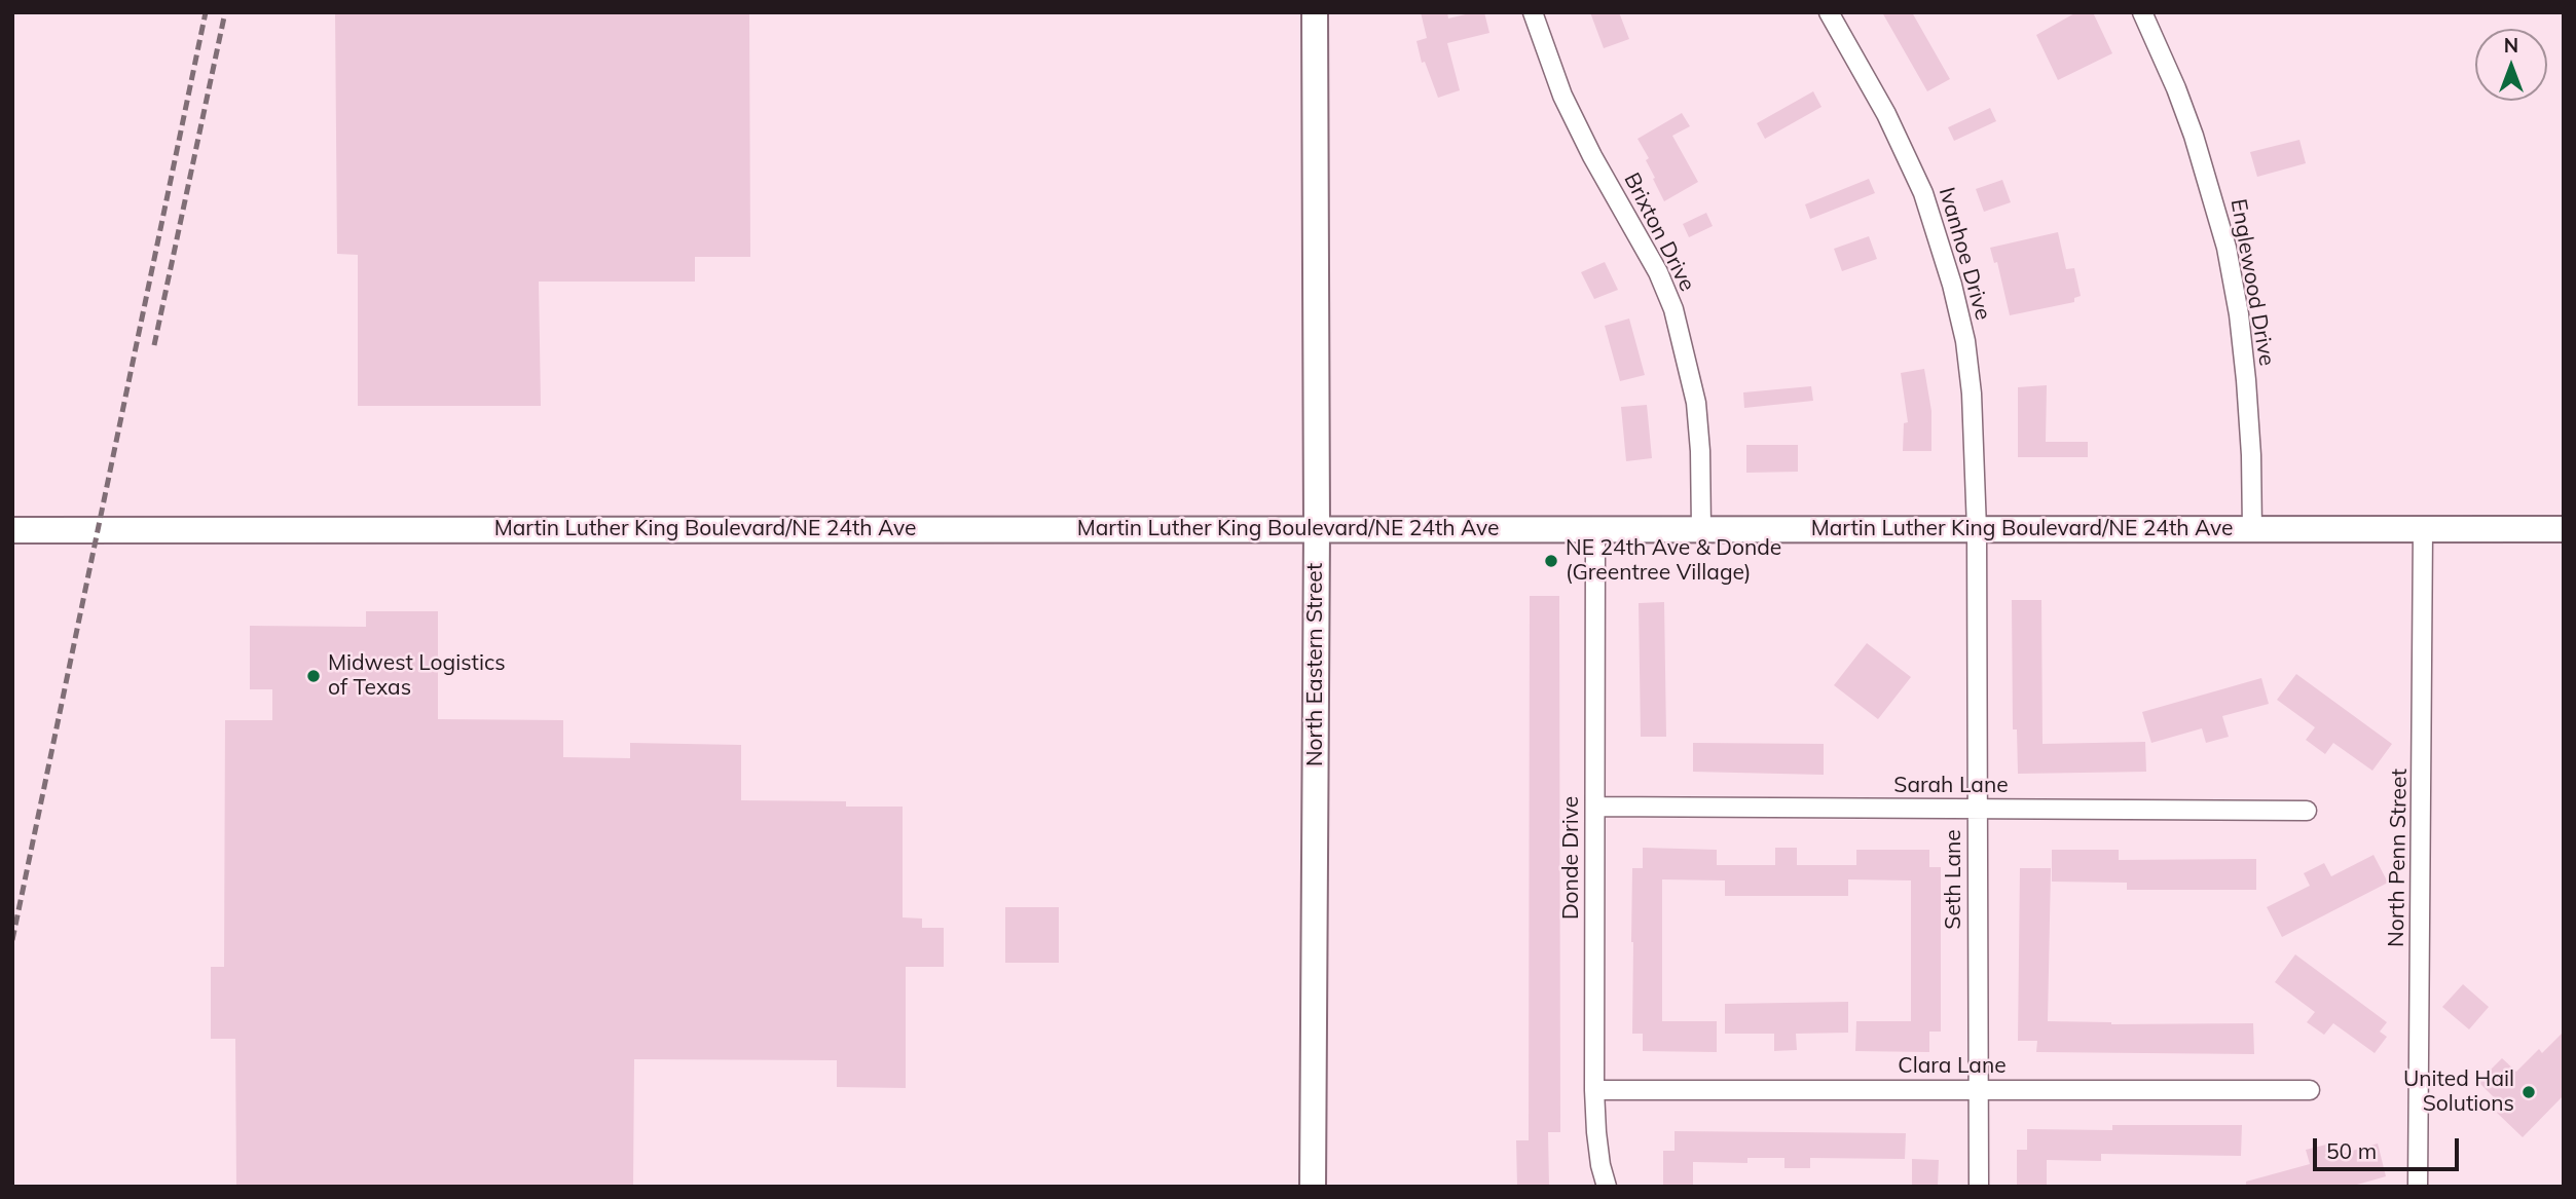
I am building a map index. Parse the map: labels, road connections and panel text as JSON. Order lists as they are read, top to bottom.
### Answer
{
  "streets": {
    "main road": ["Martin Luther King Boulevard/NE 24th Ave", "North Eastern Street"],
    "street": [
      "Brixton Drive",
      "Ivanhoe Drive",
      "Englewood Drive",
      "Sarah Lane",
      "Donde Drive",
      "North Penn Street",
      "Seth Lane",
      "Clara Lane"
    ]
  },
  "crossings": [
    ["Brixton Drive", "Martin Luther King Boulevard/NE 24th Ave"],
    ["Ivanhoe Drive", "Martin Luther King Boulevard/NE 24th Ave"],
    ["Ivanhoe Drive", "Seth Lane"],
    ["Englewood Drive", "Martin Luther King Boulevard/NE 24th Ave"],
    ["Martin Luther King Boulevard/NE 24th Ave", "North Eastern Street"],
    ["Martin Luther King Boulevard/NE 24th Ave", "Donde Drive"],
    ["Martin Luther King Boulevard/NE 24th Ave", "North Penn Street"],
    ["Martin Luther King Boulevard/NE 24th Ave", "Seth Lane"],
    ["Sarah Lane", "Donde Drive"],
    ["Sarah Lane", "Seth Lane"],
    ["Donde Drive", "Clara Lane"],
    ["Seth Lane", "Clara Lane"]
  ],
  "places": ["NE 24th Ave & Donde (Greentree Village)", "Midwest Logistics of Texas", "United Hail Solutions"],
  "scale_bar": "50 m",
  "north": "top"
}
